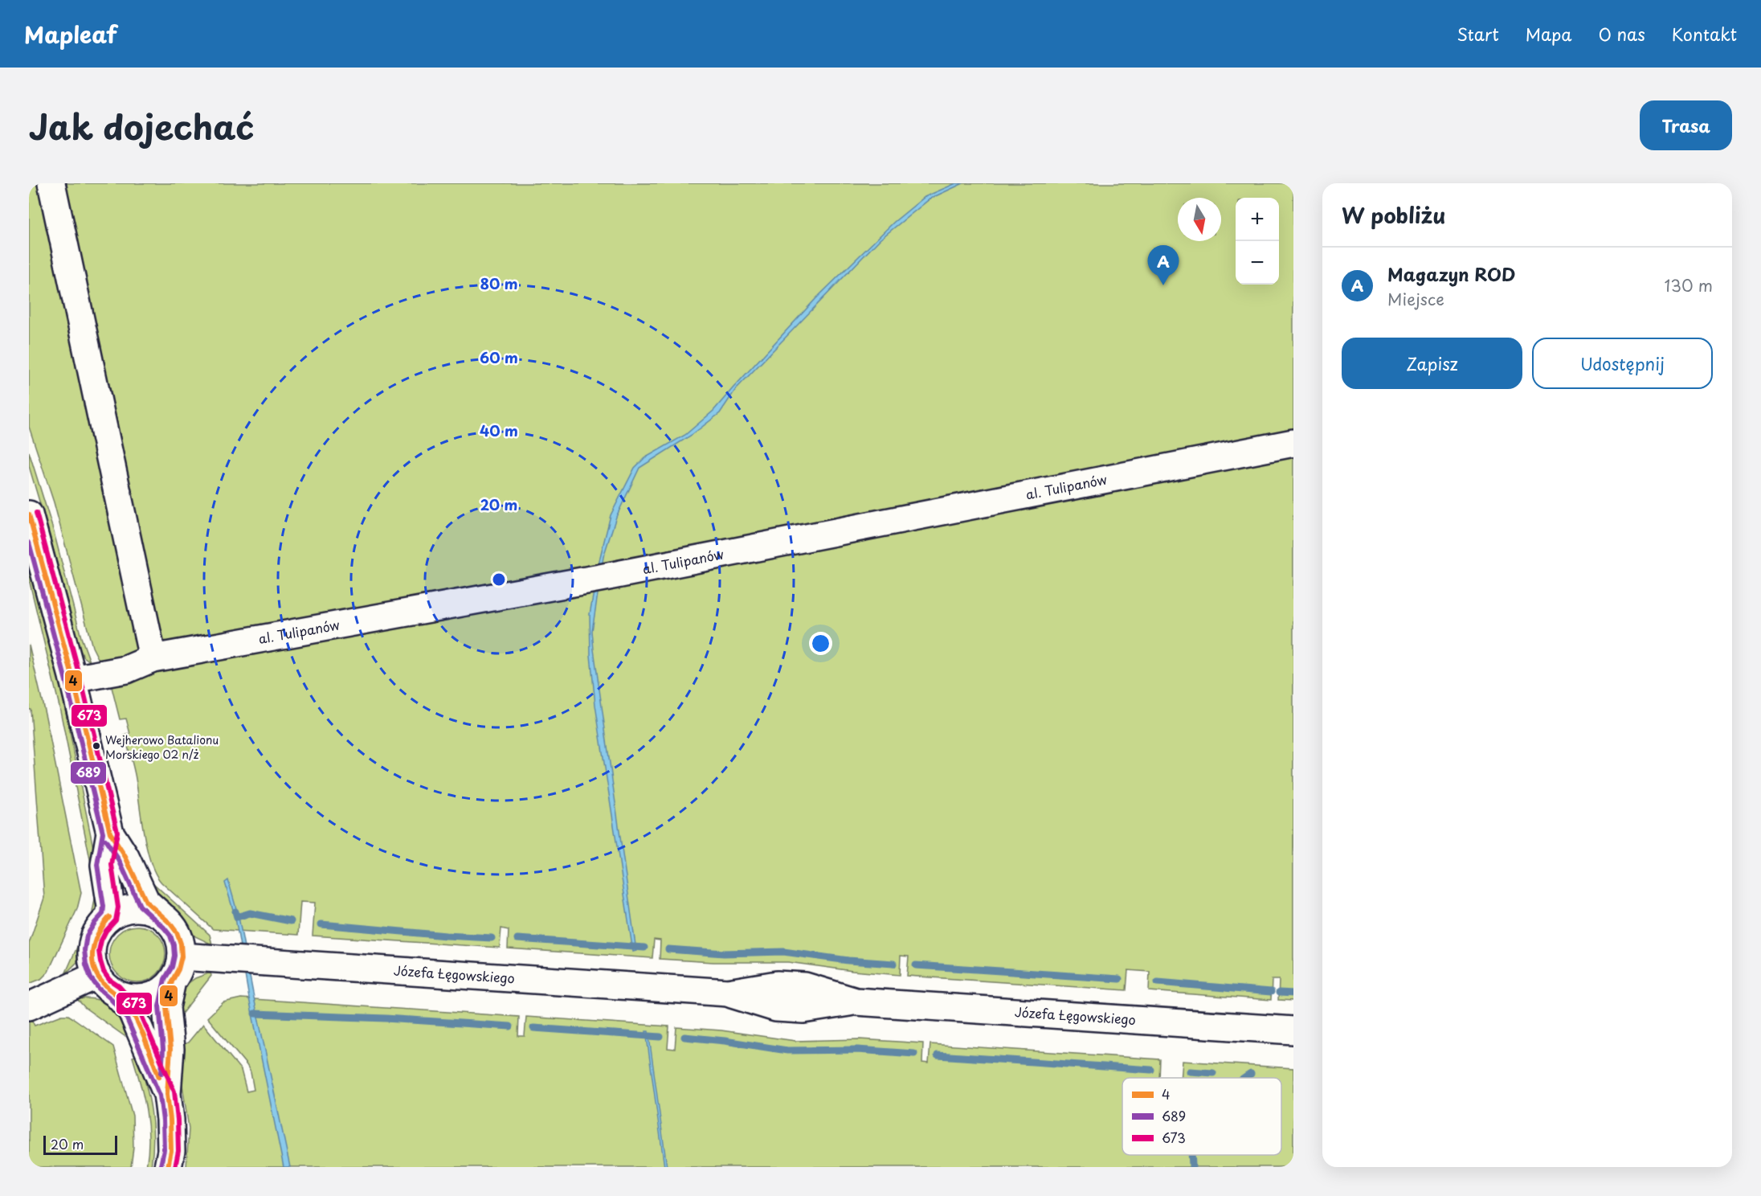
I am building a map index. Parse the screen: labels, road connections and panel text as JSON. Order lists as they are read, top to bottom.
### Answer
{
  "streets": {
    "street": ["al. Tulipanów", "Józefa Łęgowskiego"]
  },
  "places": ["Wejherowo Batalionu Morskiego 02 n/ż"],
  "lines": ["transit line 673", "transit line 4", "transit line 689"],
  "legend": ["4", "689", "673"],
  "scale_bar": "20 m",
  "north": "bottom",
  "page": {
    "header": "Mapleaf",
    "nav": [
      "Start",
      "Mapa",
      "O nas",
      "Kontakt"
    ],
    "title": "Jak dojechać",
    "buttons": [
      "Trasa",
      ["Zapisz", "Udostępnij"]
    ],
    "heading": "W pobliżu",
    "map_buttons": ["+", "−"],
    "pins": "A",
    "list": [
      {
        "mark": "A",
        "name": "Magazyn ROD",
        "note": "Miejsce",
        "value": "130 m"
      }
    ],
    "scale": "20 m"
  },
  "rings": [
    "80 m",
    "60 m",
    "40 m",
    "20 m"
  ]
}
